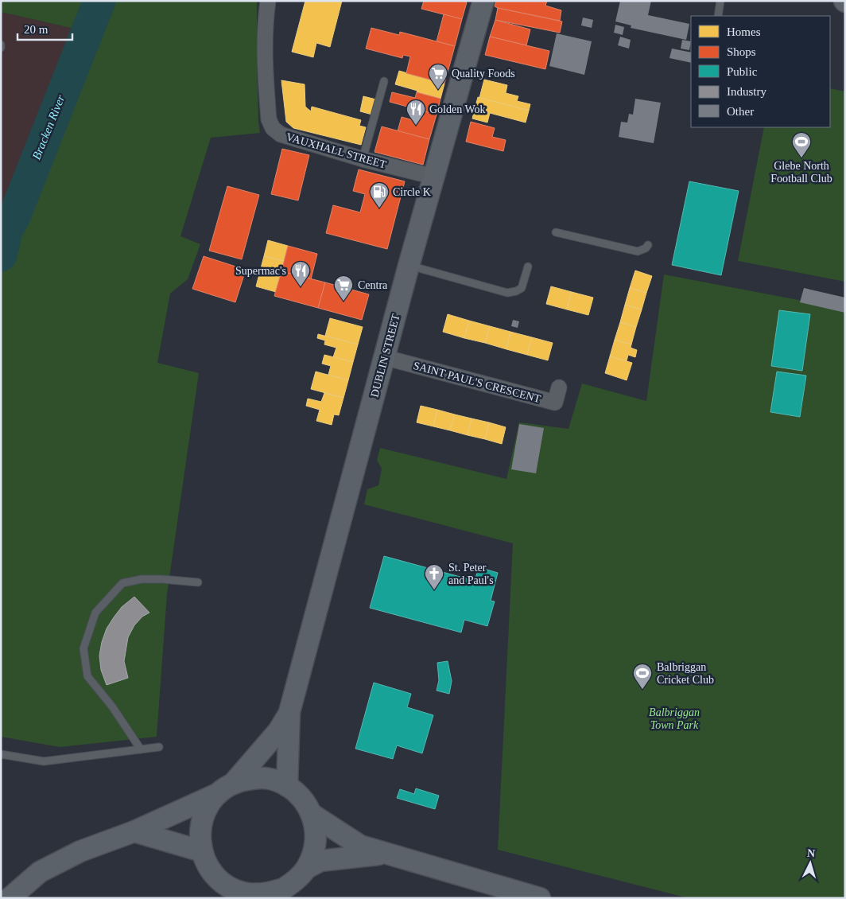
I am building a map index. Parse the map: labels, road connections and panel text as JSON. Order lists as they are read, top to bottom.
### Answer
{
  "streets": {
    "main road": ["DUBLIN STREET"],
    "street": ["VAUXHALL STREET", "SAINT PAUL'S CRESCENT"]
  },
  "crossings": [
    ["VAUXHALL STREET", "DUBLIN STREET"],
    ["DUBLIN STREET", "SAINT PAUL'S CRESCENT"]
  ],
  "water": ["Bracken River"],
  "parks": ["Balbriggan Town Park"],
  "places": {
    "supermarket": ["Quality Foods", "Centra"],
    "restaurant": ["Golden Wok", "Supermac's"],
    "sports": ["Glebe North Football Club", "Balbriggan Cricket Club"],
    "fuel station": ["Circle K"],
    "church": ["St. Peter and Paul's"]
  },
  "legend": [
    "Homes",
    "Shops",
    "Public",
    "Industry",
    "Other"
  ],
  "scale_bar": "20 m",
  "north": "top"
}
